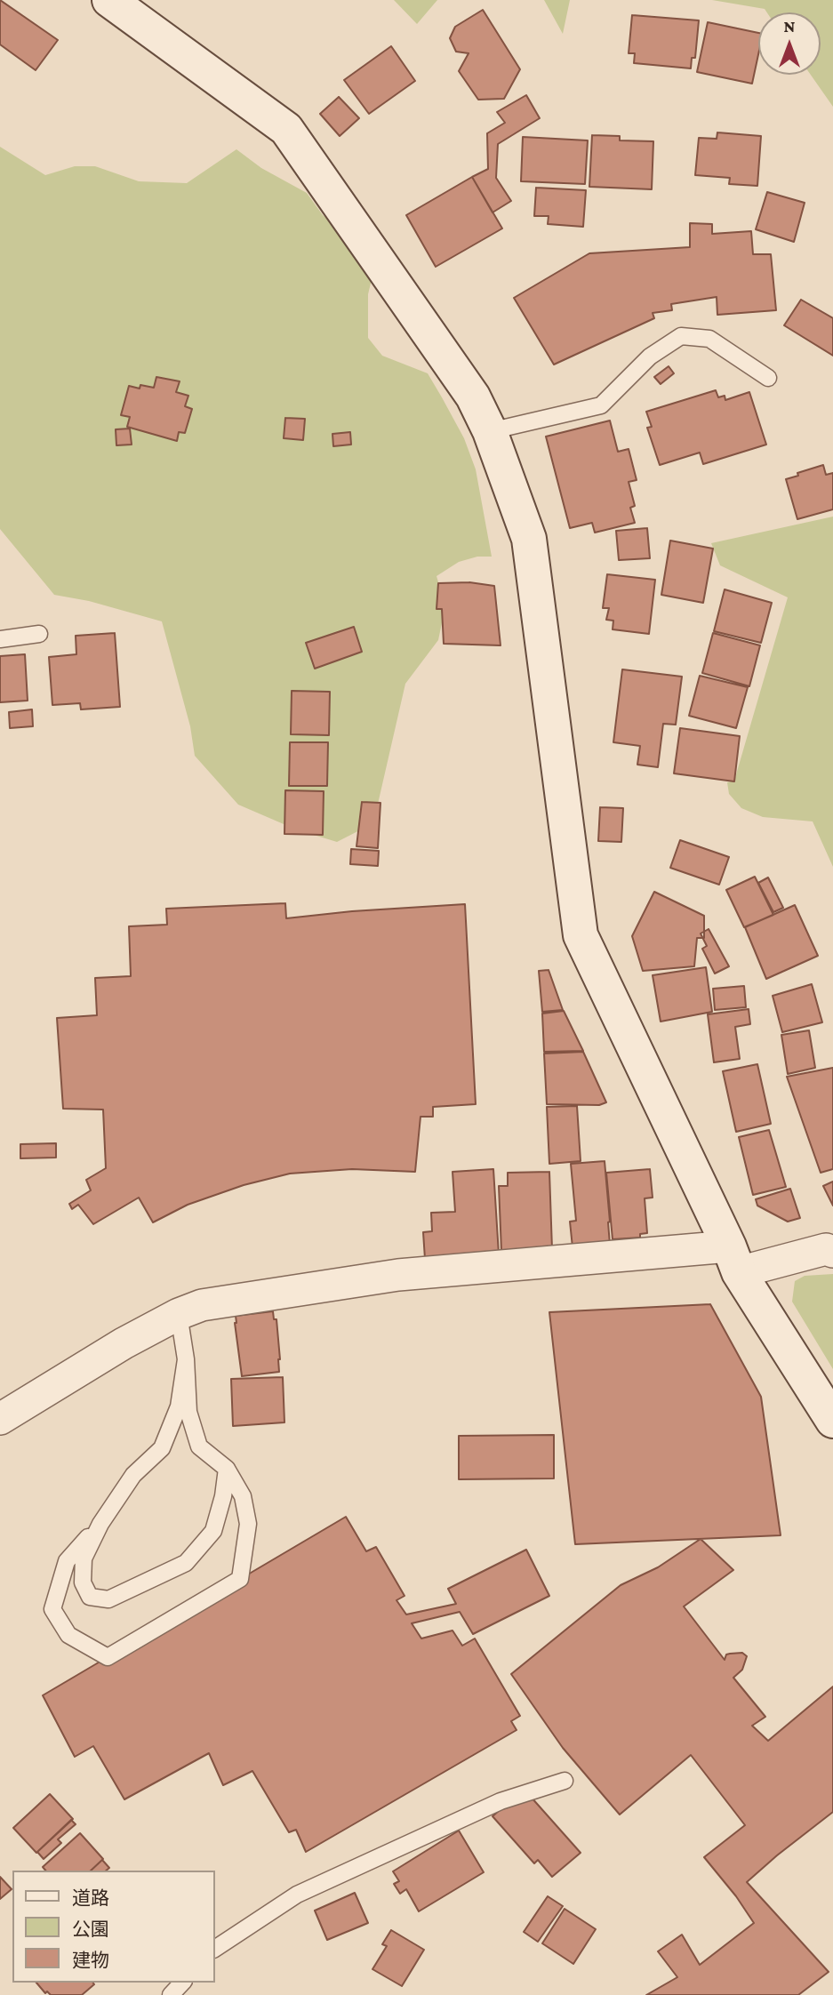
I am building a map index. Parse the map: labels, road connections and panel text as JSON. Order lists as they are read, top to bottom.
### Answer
{
  "legend": ["道路", "公園", "建物"],
  "north": "top"
}
